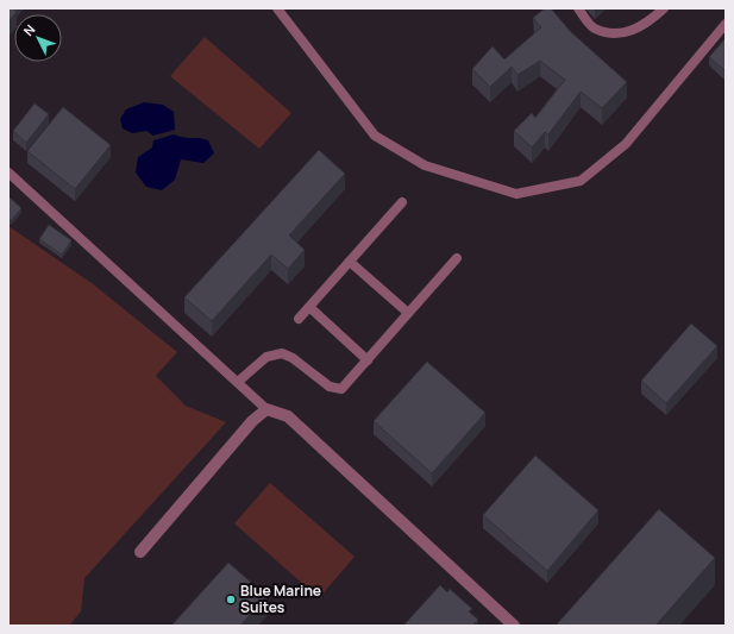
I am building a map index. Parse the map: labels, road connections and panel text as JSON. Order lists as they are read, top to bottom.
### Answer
{
  "places": ["Blue Marine Suites"],
  "north": "top left"
}
